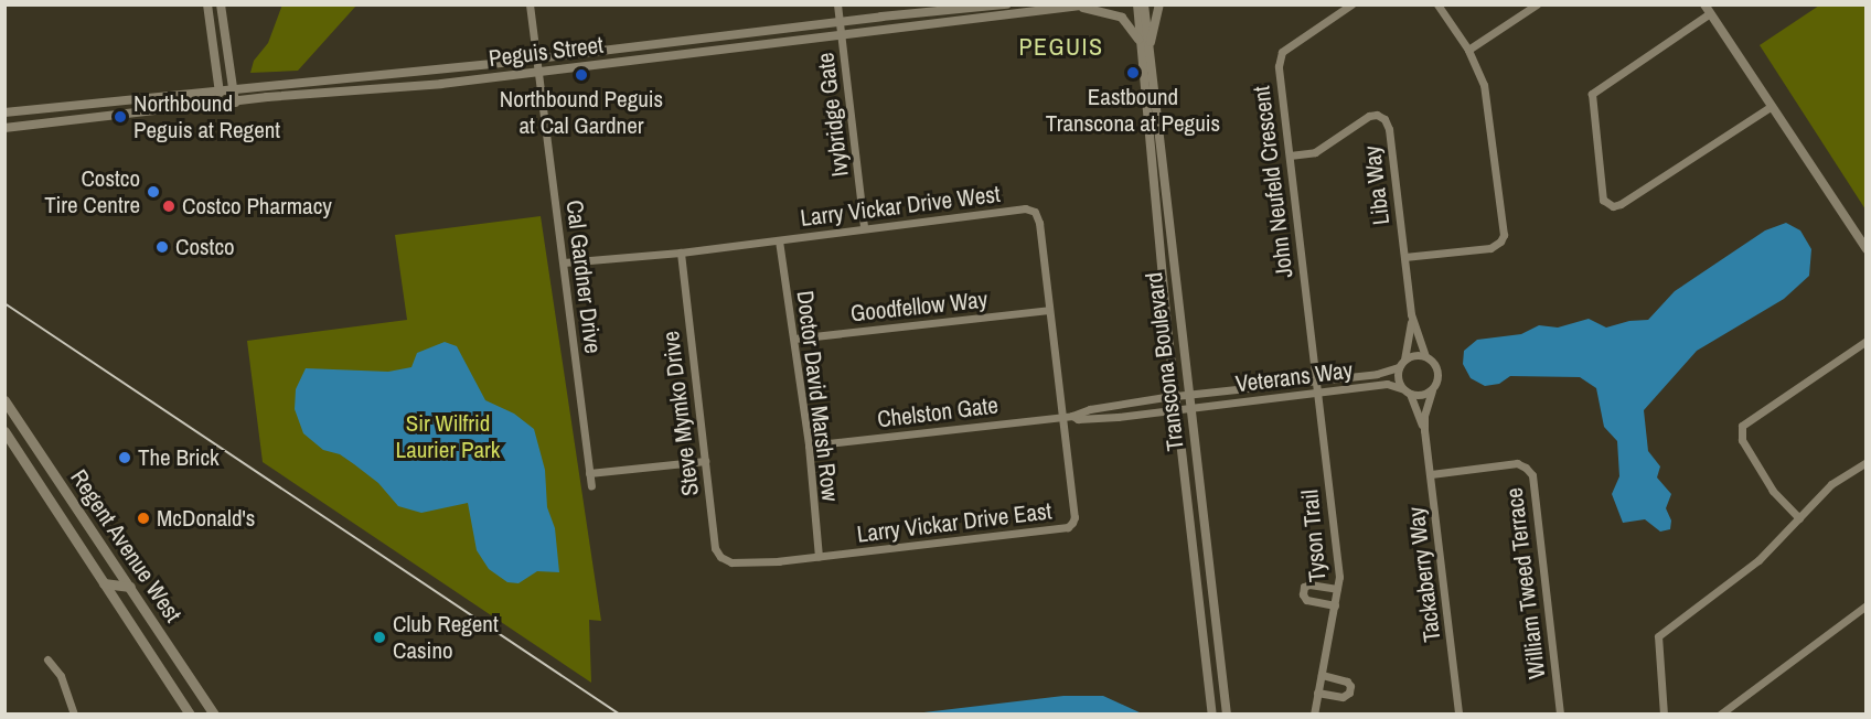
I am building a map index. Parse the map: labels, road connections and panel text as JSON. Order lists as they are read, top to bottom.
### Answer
{
  "streets": {
    "main road": ["Regent Avenue West"],
    "street": [
      "Peguis Street",
      "Ivybridge Gate",
      "John Neufeld Crescent",
      "Liba Way",
      "Larry Vickar Drive West",
      "Cal Gardner Drive",
      "Goodfellow Way",
      "Transcona Boulevard",
      "Veterans Way",
      "Doctor David Marsh Row",
      "Chelston Gate",
      "Steve Mymko Drive",
      "Larry Vickar Drive East",
      "Tyson Trail",
      "Tackaberry Way",
      "William Tweed Terrace"
    ]
  },
  "crossings": [
    ["Peguis Street", "Ivybridge Gate"],
    ["Peguis Street", "Cal Gardner Drive"],
    ["Ivybridge Gate", "Larry Vickar Drive West"],
    ["John Neufeld Crescent", "Liba Way"],
    ["John Neufeld Crescent", "Veterans Way"],
    ["John Neufeld Crescent", "Tyson Trail"],
    ["Liba Way", "Veterans Way"],
    ["Larry Vickar Drive West", "Cal Gardner Drive"],
    ["Larry Vickar Drive West", "Goodfellow Way"],
    ["Larry Vickar Drive West", "Doctor David Marsh Row"],
    ["Larry Vickar Drive West", "Chelston Gate"],
    ["Larry Vickar Drive West", "Steve Mymko Drive"],
    ["Larry Vickar Drive West", "Larry Vickar Drive East"],
    ["Goodfellow Way", "Doctor David Marsh Row"],
    ["Transcona Boulevard", "Veterans Way"],
    ["Transcona Boulevard", "Chelston Gate"],
    ["Veterans Way", "Chelston Gate"],
    ["Veterans Way", "Tyson Trail"],
    ["Doctor David Marsh Row", "Chelston Gate"],
    ["Doctor David Marsh Row", "Larry Vickar Drive East"],
    ["Chelston Gate", "Larry Vickar Drive East"],
    ["Steve Mymko Drive", "Larry Vickar Drive East"],
    ["Tackaberry Way", "William Tweed Terrace"]
  ],
  "districts": ["PEGUIS"],
  "parks": ["Sir Wilfrid Laurier Park"],
  "places": [
    "Eastbound Transcona at Peguis",
    "Northbound Peguis at Cal Gardner",
    "Northbound Peguis at Regent",
    "Costco Tire Centre",
    "Costco Pharmacy",
    "Costco",
    "The Brick",
    "McDonald's",
    "Club Regent Casino"
  ]
}
